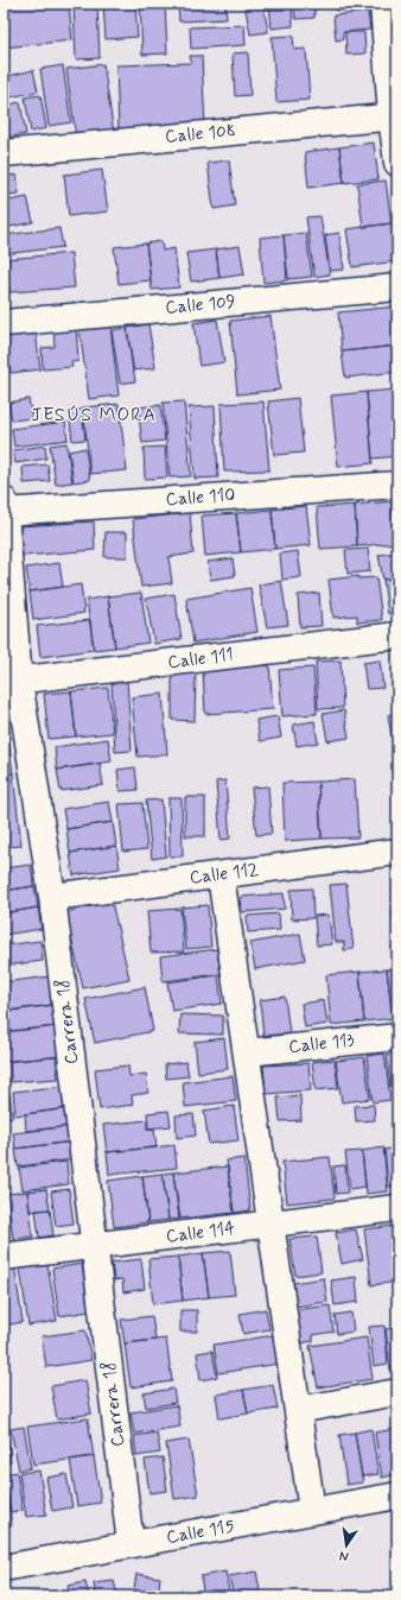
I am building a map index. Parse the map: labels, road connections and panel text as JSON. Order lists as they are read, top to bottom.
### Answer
{
  "streets": {
    "street": [
      "Calle 108",
      "Calle 109",
      "Calle 110",
      "Calle 111",
      "Calle 112",
      "Carrera 18",
      "Calle 113",
      "Calle 114",
      "Calle 115"
    ]
  },
  "crossings": [
    ["Calle 110", "Carrera 18"],
    ["Calle 111", "Carrera 18"],
    ["Calle 112", "Carrera 18"],
    ["Carrera 18", "Calle 114"],
    ["Carrera 18", "Calle 115"]
  ],
  "districts": ["JESÚS MORA"],
  "north": "bottom"
}
